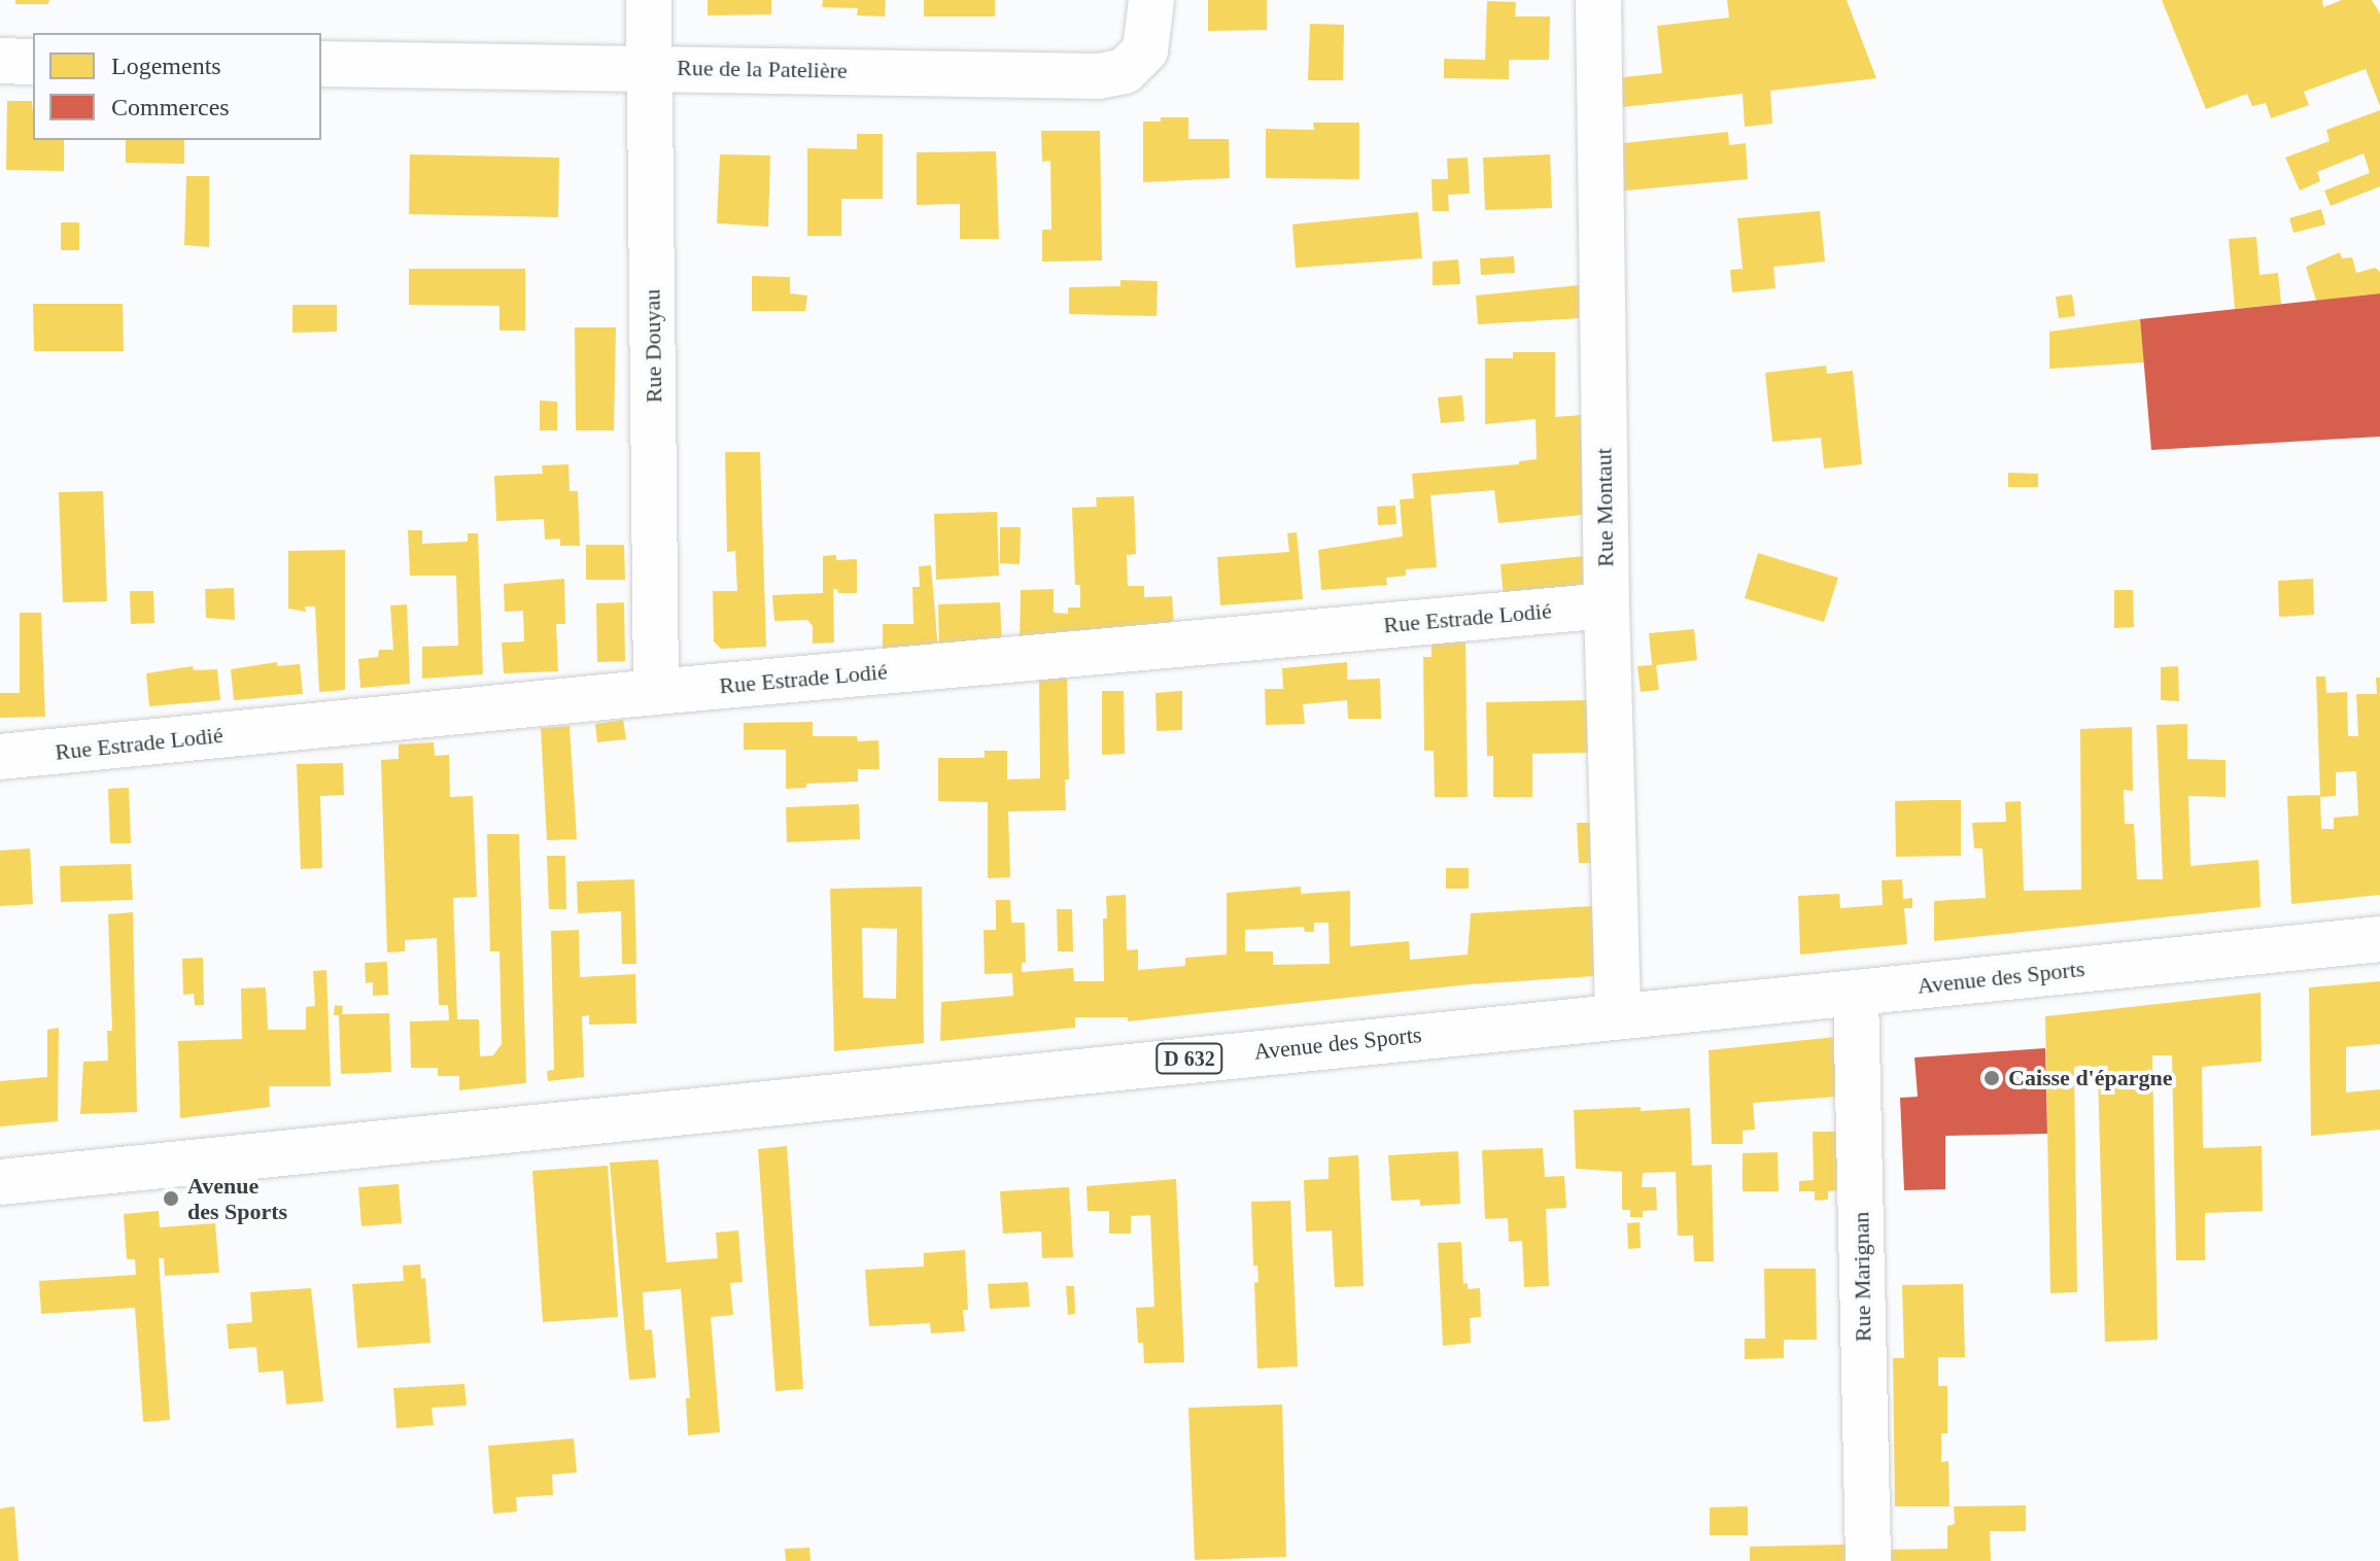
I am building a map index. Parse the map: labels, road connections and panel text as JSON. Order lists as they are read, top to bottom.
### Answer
{
  "streets": {
    "street": [
      "Rue de la Patelière",
      "Rue Douyau",
      "Rue Montaut",
      "Rue Estrade Lodié",
      "Avenue des Sports",
      "D 632",
      "Rue Marignan"
    ]
  },
  "crossings": [
    ["Rue de la Patelière", "Rue Douyau"],
    ["Rue Douyau", "Rue Estrade Lodié"],
    ["Rue Montaut", "Rue Estrade Lodié"],
    ["Rue Montaut", "Avenue des Sports"],
    ["Avenue des Sports", "Rue Marignan"]
  ],
  "places": ["Caisse d'épargne", "Avenue des Sports"],
  "legend": ["Logements", "Commerces"]
}
